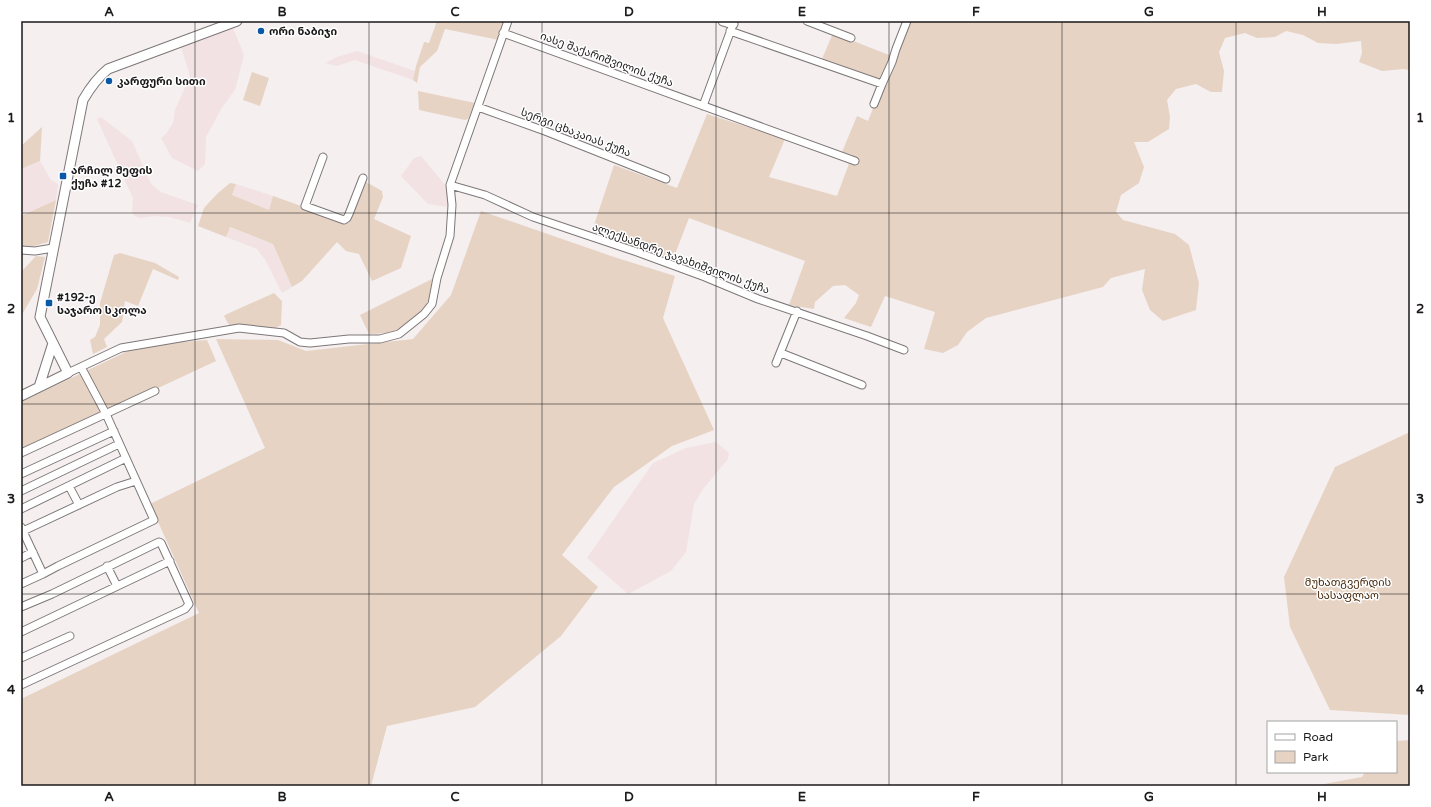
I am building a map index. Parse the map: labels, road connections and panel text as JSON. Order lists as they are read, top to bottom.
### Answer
{
  "streets": {
    "street": ["იასე შაქარიშვილის ქუჩა", "სერგი ცხაკაიას ქუჩა", "ალექსანდრე ჯავახიშვილის ქუჩა"]
  },
  "parks": ["მუხათგვერდის სასაფლაო"],
  "places": {
    "other": ["ორი ნაბიჯი", "კარფური სითი"],
    "transit": ["არჩილ მეფის ქუჩა #12", "#192-ე საჯარო სკოლა"]
  },
  "legend": ["Road", "Park"],
  "grid": {
    "columns": [
      "A",
      "B",
      "C",
      "D",
      "E",
      "F",
      "G",
      "H"
    ],
    "rows": [
      "1",
      "2",
      "3",
      "4"
    ]
  }
}
